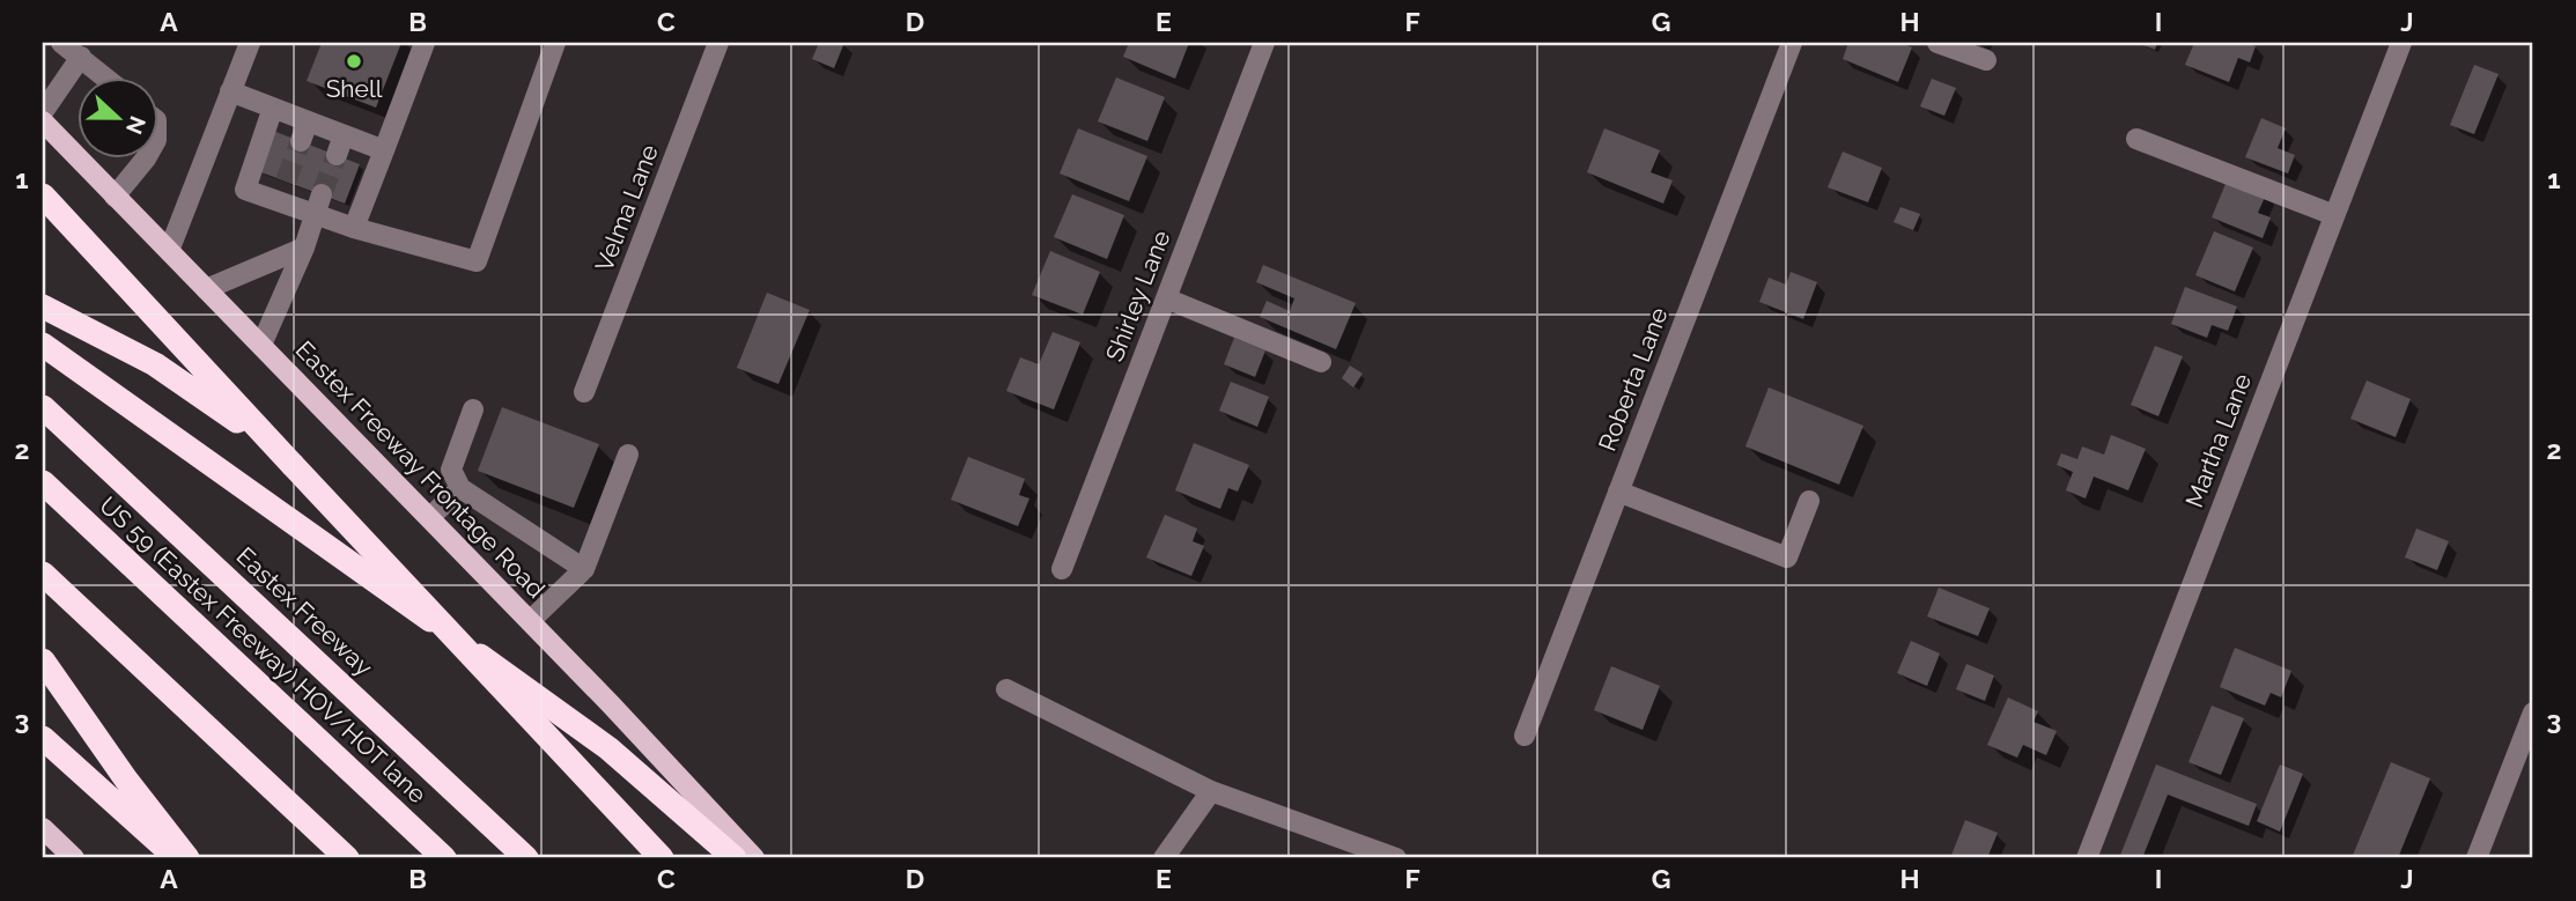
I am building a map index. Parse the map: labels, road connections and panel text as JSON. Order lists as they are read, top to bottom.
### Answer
{
  "streets": {
    "highway": ["Eastex Freeway", "US 59 (Eastex Freeway) HOV/HOT lane"],
    "main road": ["Eastex Freeway Frontage Road"],
    "street": [
      "Velma Lane",
      "Shirley Lane",
      "Roberta Lane",
      "Martha Lane"
    ]
  },
  "places": ["Shell"],
  "north": "right",
  "grid": {
    "columns": [
      "A",
      "B",
      "C",
      "D",
      "E",
      "F",
      "G",
      "H",
      "I",
      "J"
    ],
    "rows": ["1", "2", "3"]
  }
}
